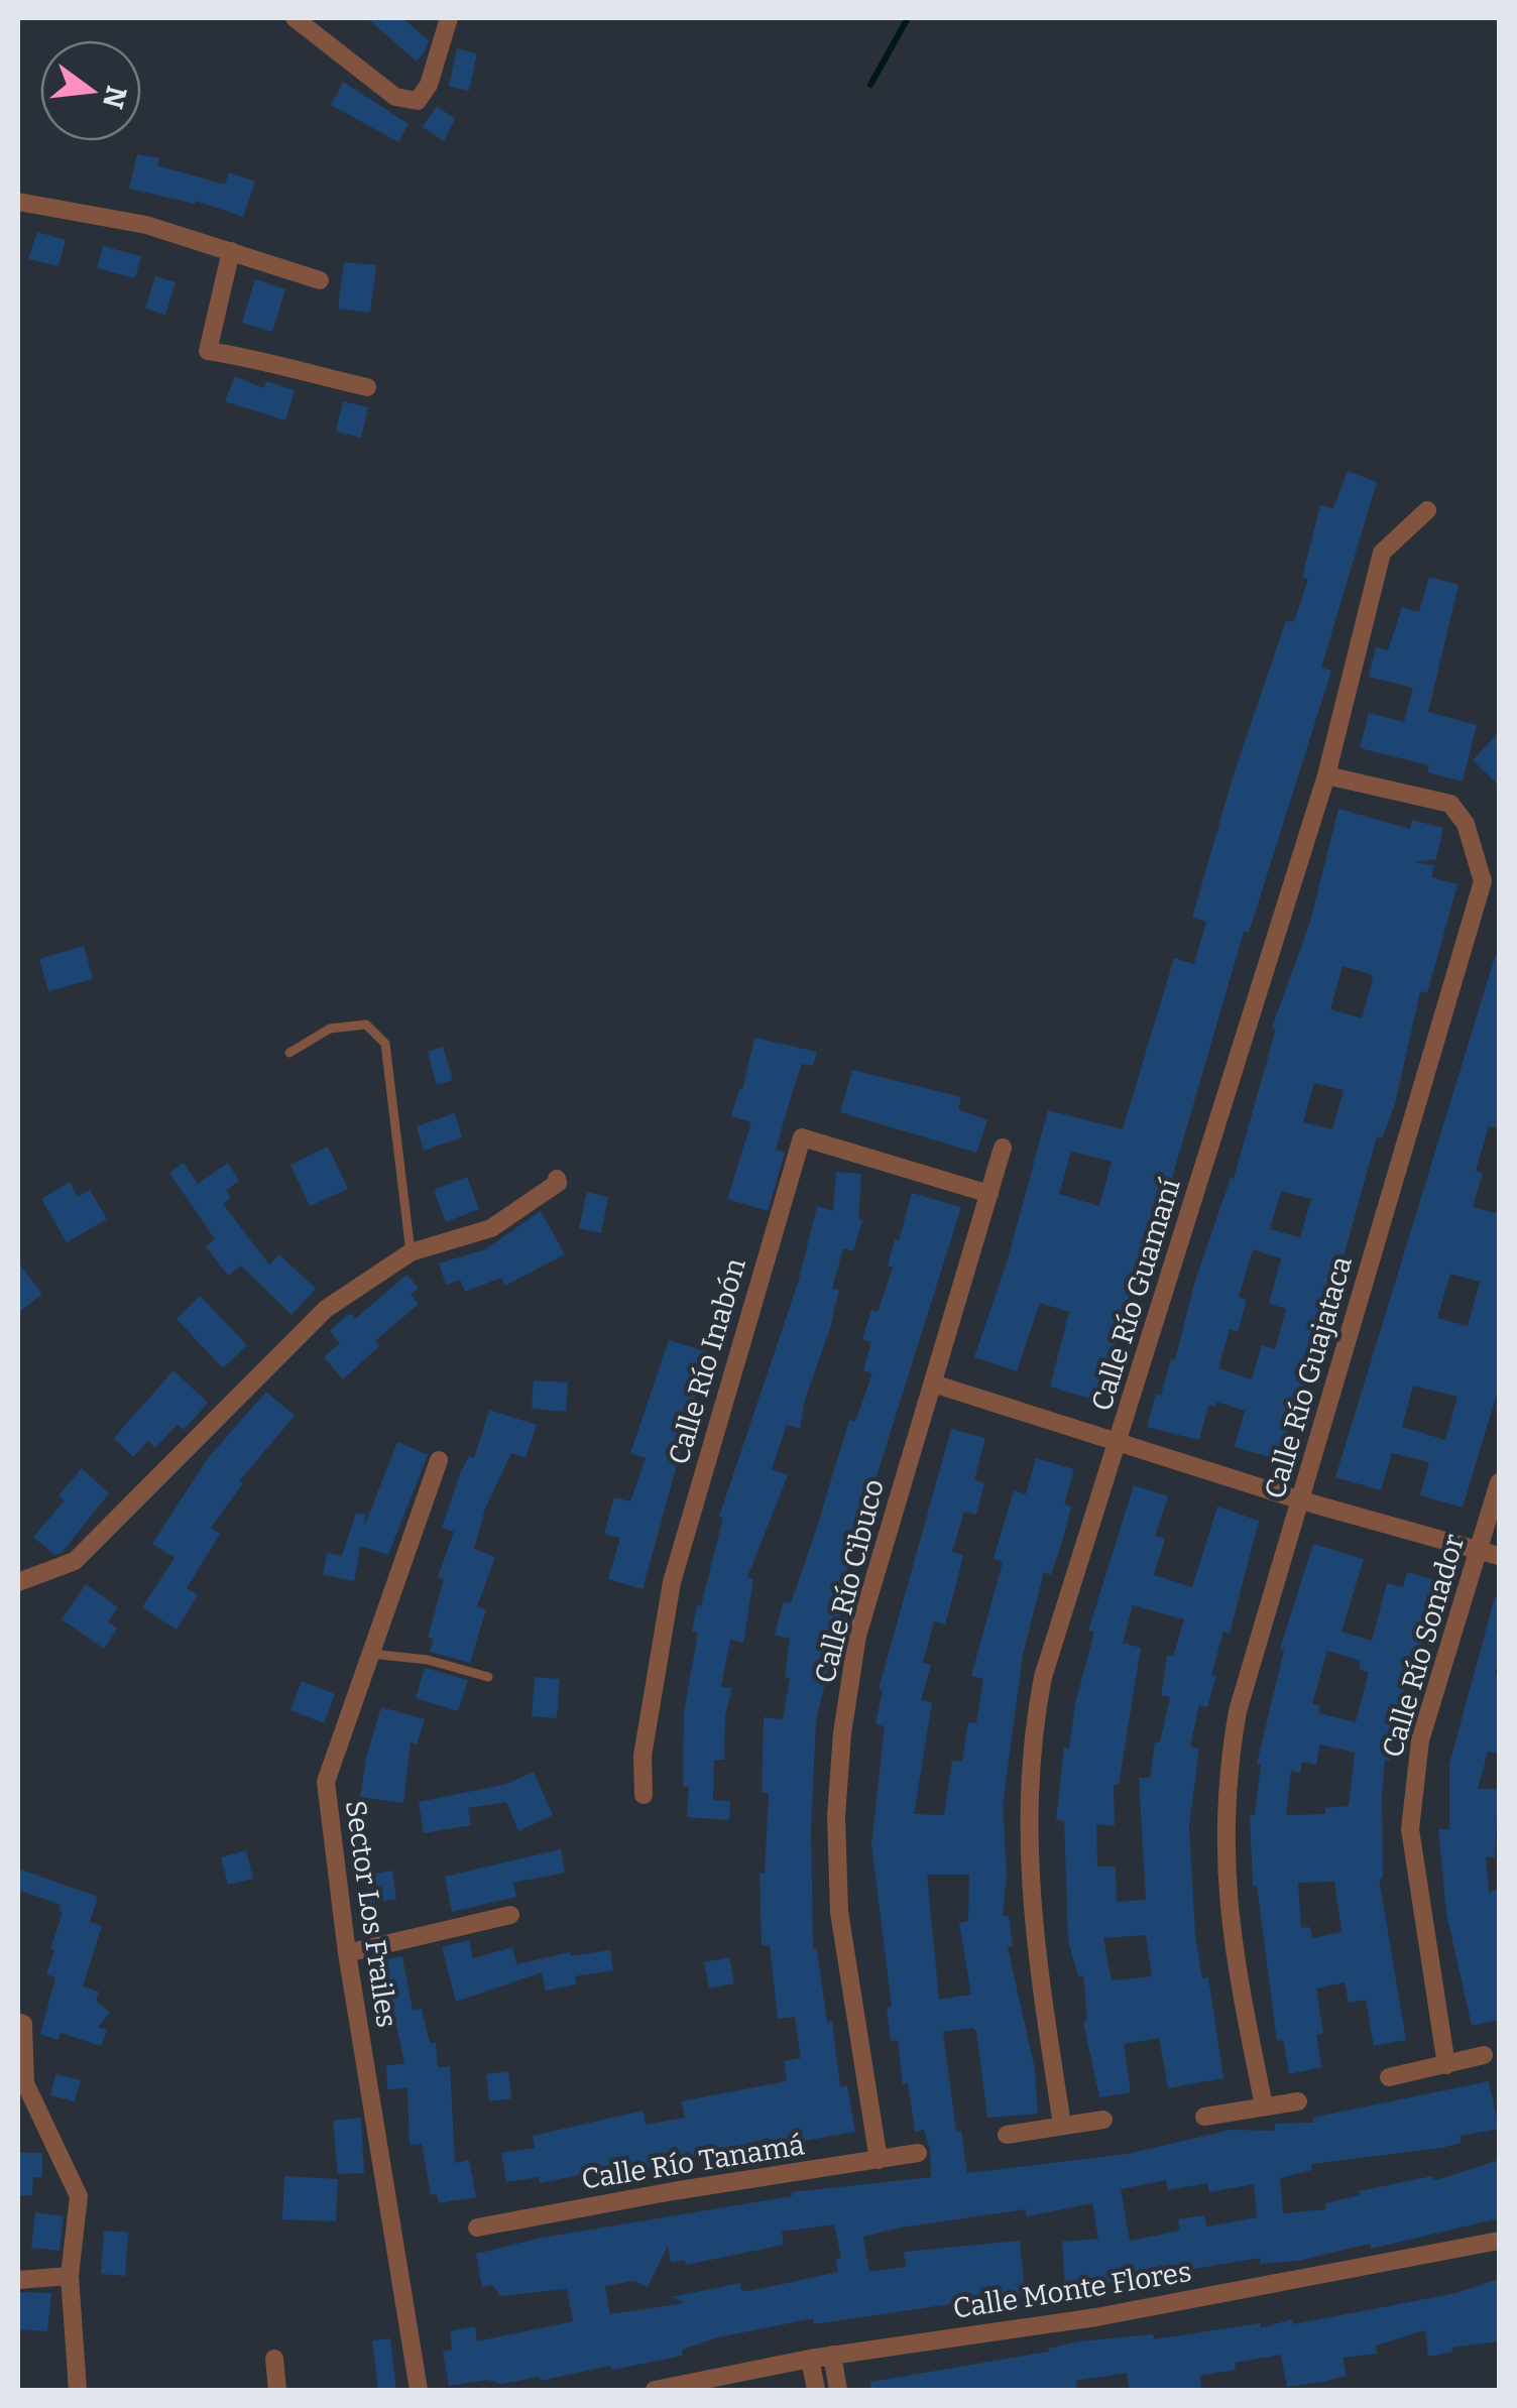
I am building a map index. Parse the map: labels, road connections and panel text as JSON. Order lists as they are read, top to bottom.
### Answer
{
  "streets": {
    "street": [
      "Calle Río Guamaní",
      "Calle Río Inabón",
      "Calle Río Guajataca",
      "Calle Río Cibuco",
      "Calle Río Sonador",
      "Sector Los Frailes",
      "Calle Río Tanamá",
      "Calle Monte Flores"
    ]
  },
  "crossings": [
    ["Calle Río Guamaní", "Calle Río Guajataca"],
    ["Calle Río Inabón", "Calle Río Cibuco"],
    ["Calle Río Cibuco", "Calle Río Tanamá"]
  ],
  "north": "right"
}
